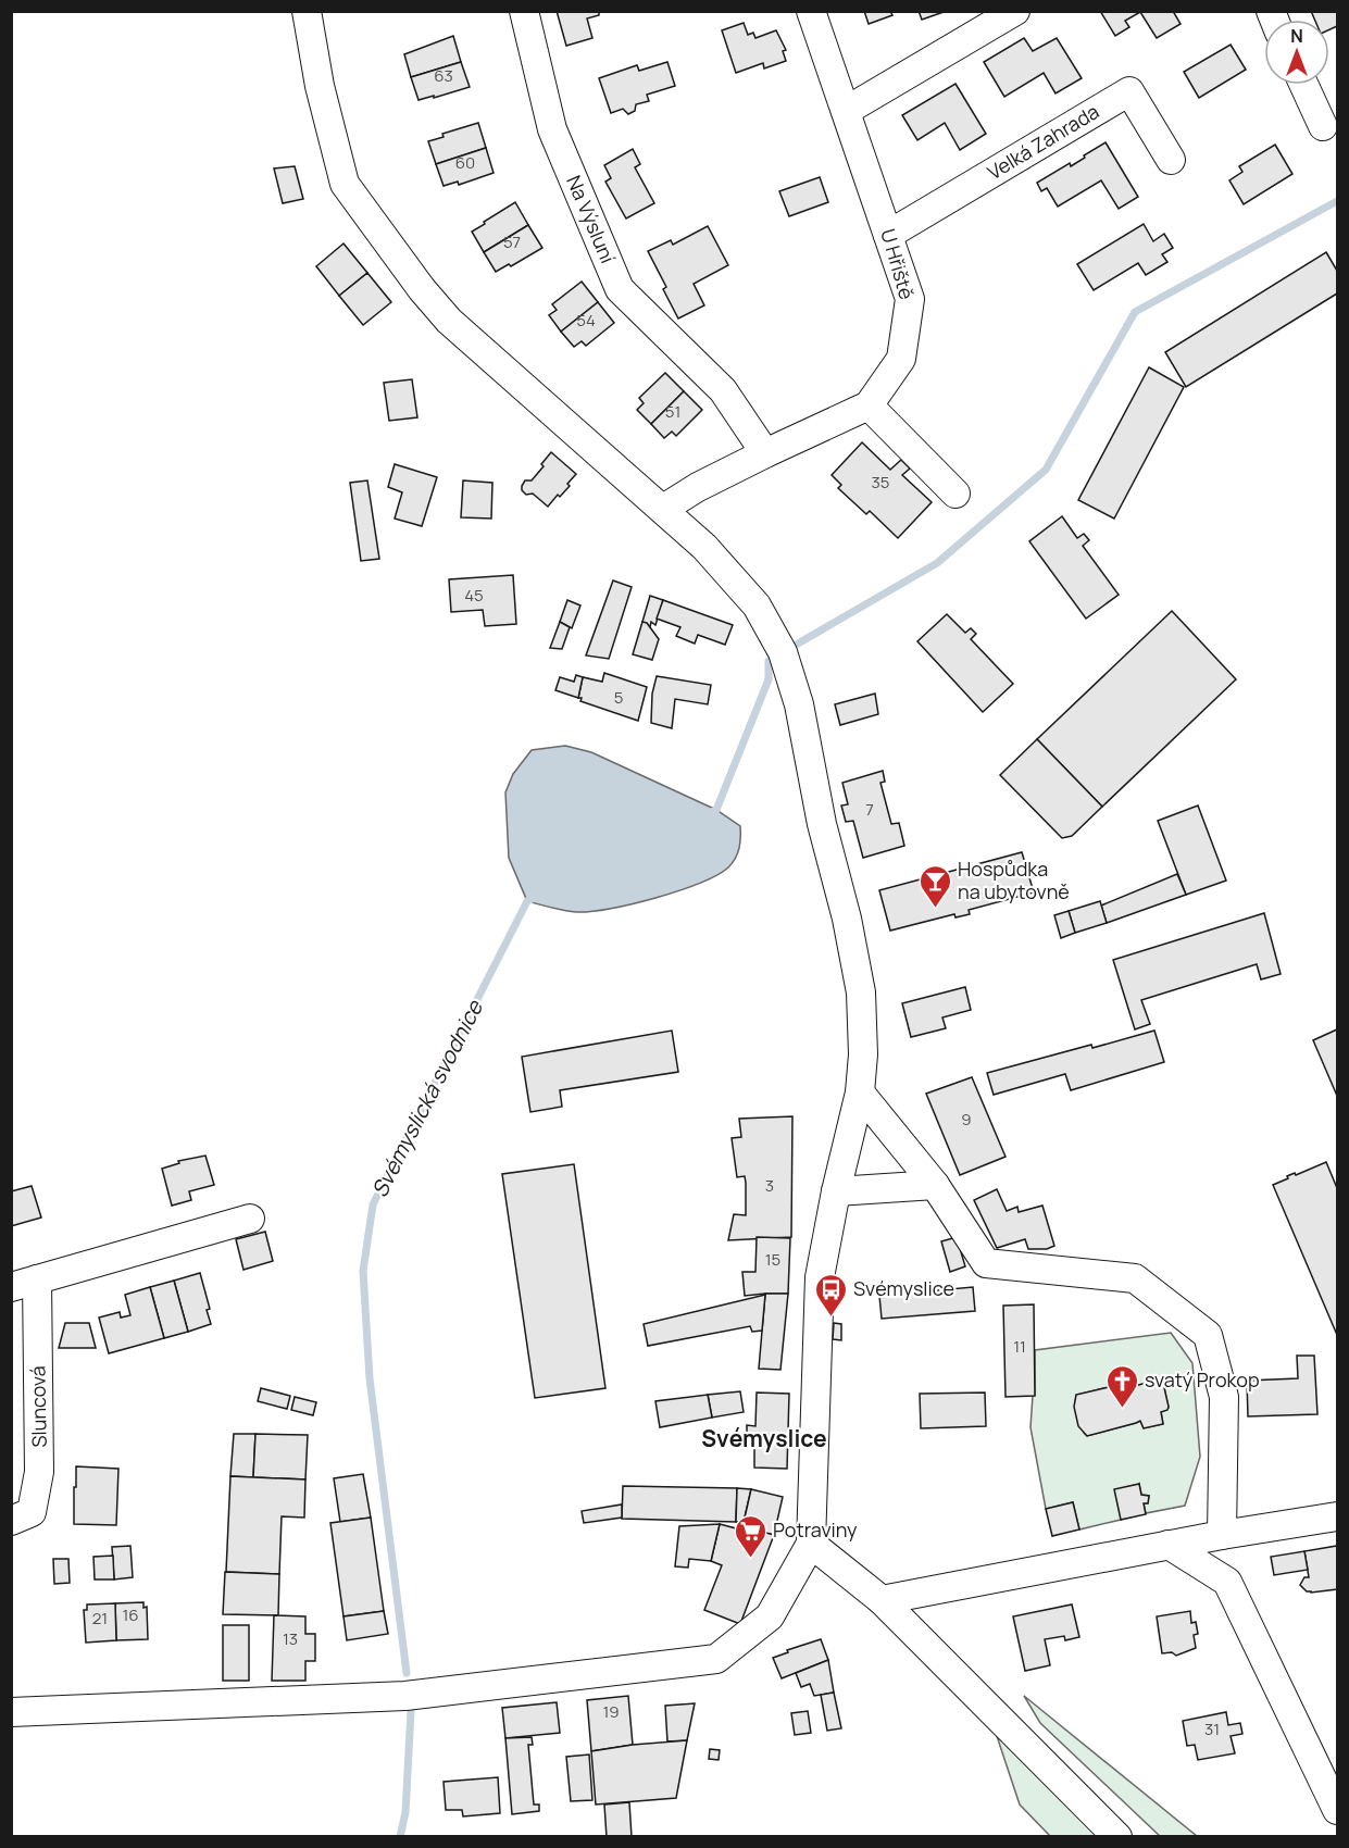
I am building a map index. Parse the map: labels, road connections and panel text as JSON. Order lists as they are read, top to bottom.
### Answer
{
  "streets": {
    "street": [
      "Velká Zahrada",
      "Na Výsluní",
      "U Hřiště",
      "Sluncová"
    ]
  },
  "crossings": [
    ["Velká Zahrada", "U Hřiště"]
  ],
  "districts": ["Svémyslice"],
  "water": ["Svémyslická svodnice"],
  "places": {
    "bar": ["Hospůdka na ubytovně"],
    "bus stop": ["Svémyslice"],
    "church": ["svatý Prokop"],
    "supermarket": ["Potraviny"]
  },
  "house_numbers": [
    "63",
    "60",
    "57",
    "54",
    "51",
    "35",
    "45",
    "5",
    "7",
    "9",
    "3",
    "15",
    "11",
    "16",
    "21",
    "13",
    "19",
    "31"
  ],
  "north": "top"
}
